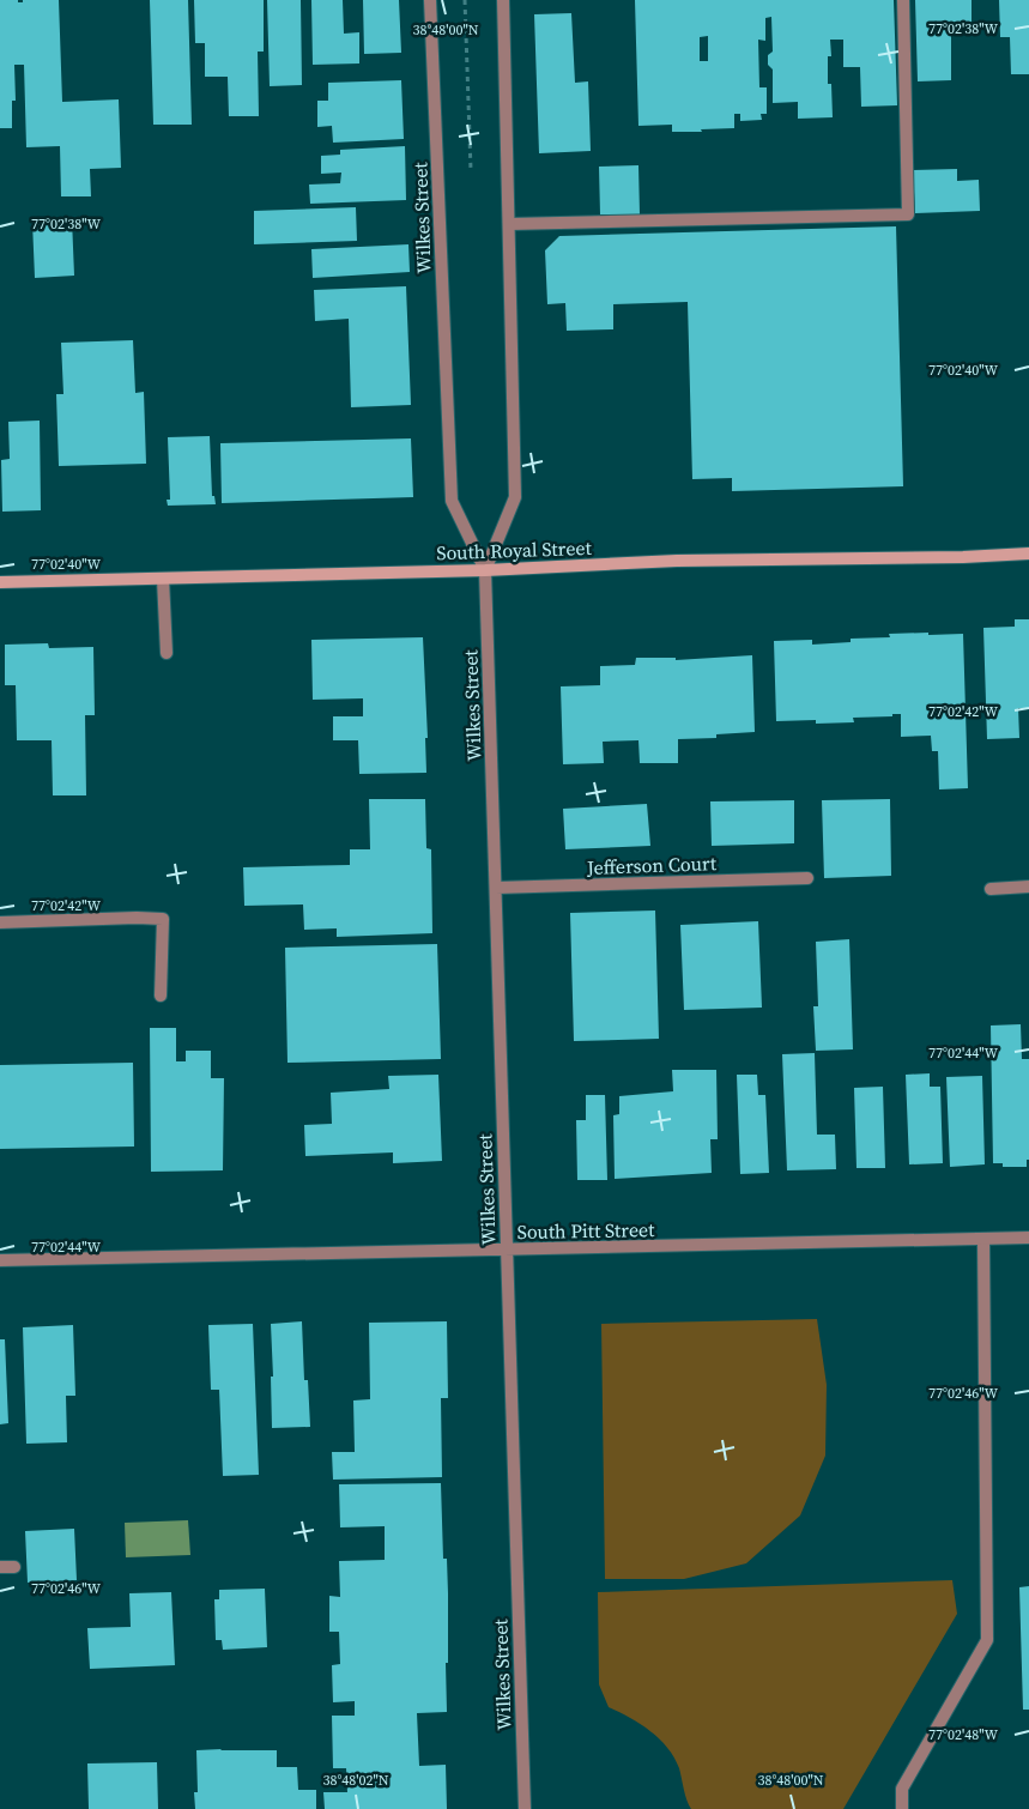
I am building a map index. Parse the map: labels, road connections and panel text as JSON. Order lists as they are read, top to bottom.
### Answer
{
  "streets": {
    "main road": ["South Royal Street"],
    "street": ["Wilkes Street", "Jefferson Court", "South Pitt Street"]
  },
  "crossings": [
    ["Wilkes Street", "South Royal Street"],
    ["Wilkes Street", "Jefferson Court"],
    ["Wilkes Street", "South Pitt Street"]
  ],
  "coordinates": [
    "77°02'38\"W",
    "38°48'00\"N",
    "77°02'40\"W",
    "77°02'42\"W",
    "77°02'44\"W",
    "77°02'46\"W",
    "77°02'48\"W",
    "38°48'02\"N"
  ]
}
